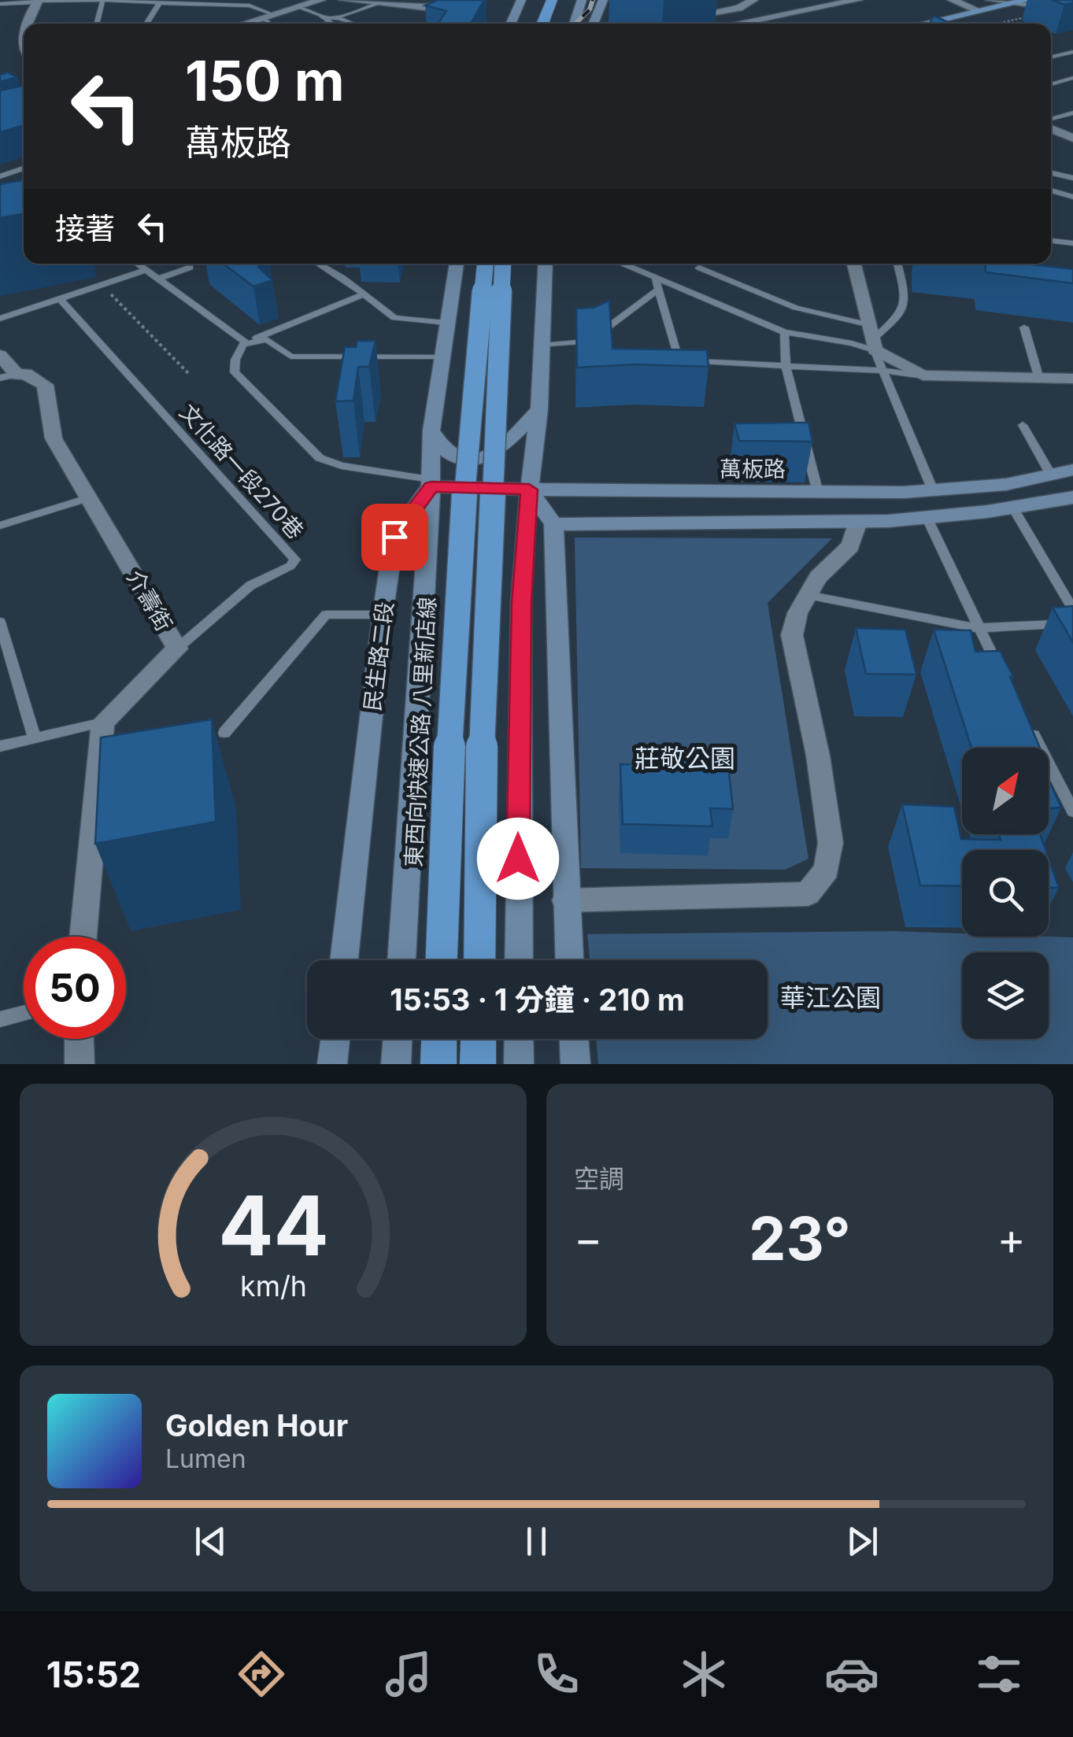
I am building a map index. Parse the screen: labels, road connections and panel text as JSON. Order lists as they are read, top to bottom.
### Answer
{
  "streets": {
    "highway": ["東西向快速公路 八里新店線"],
    "main road": ["萬板路", "民生路二段"],
    "street": ["介壽街"],
    "lane": ["文化路一段270巷"]
  },
  "crossings": [
    ["萬板路", "民生路二段"],
    ["文化路一段270巷", "介壽街"]
  ],
  "parks": ["莊敬公園", "華江公園"],
  "north": "top right",
  "page": {
    "turn": ["150 m", "萬板路"],
    "then": "接著",
    "limit": "50",
    "trip": "15:53 · 1 分鐘 · 210 m",
    "tile": "空調",
    "heat": ["−", "23°", "+"],
    "song": ["Golden Hour", "Lumen"],
    "tabs": "15:52",
    "gauge": ["44", "km/h"]
  }
}
